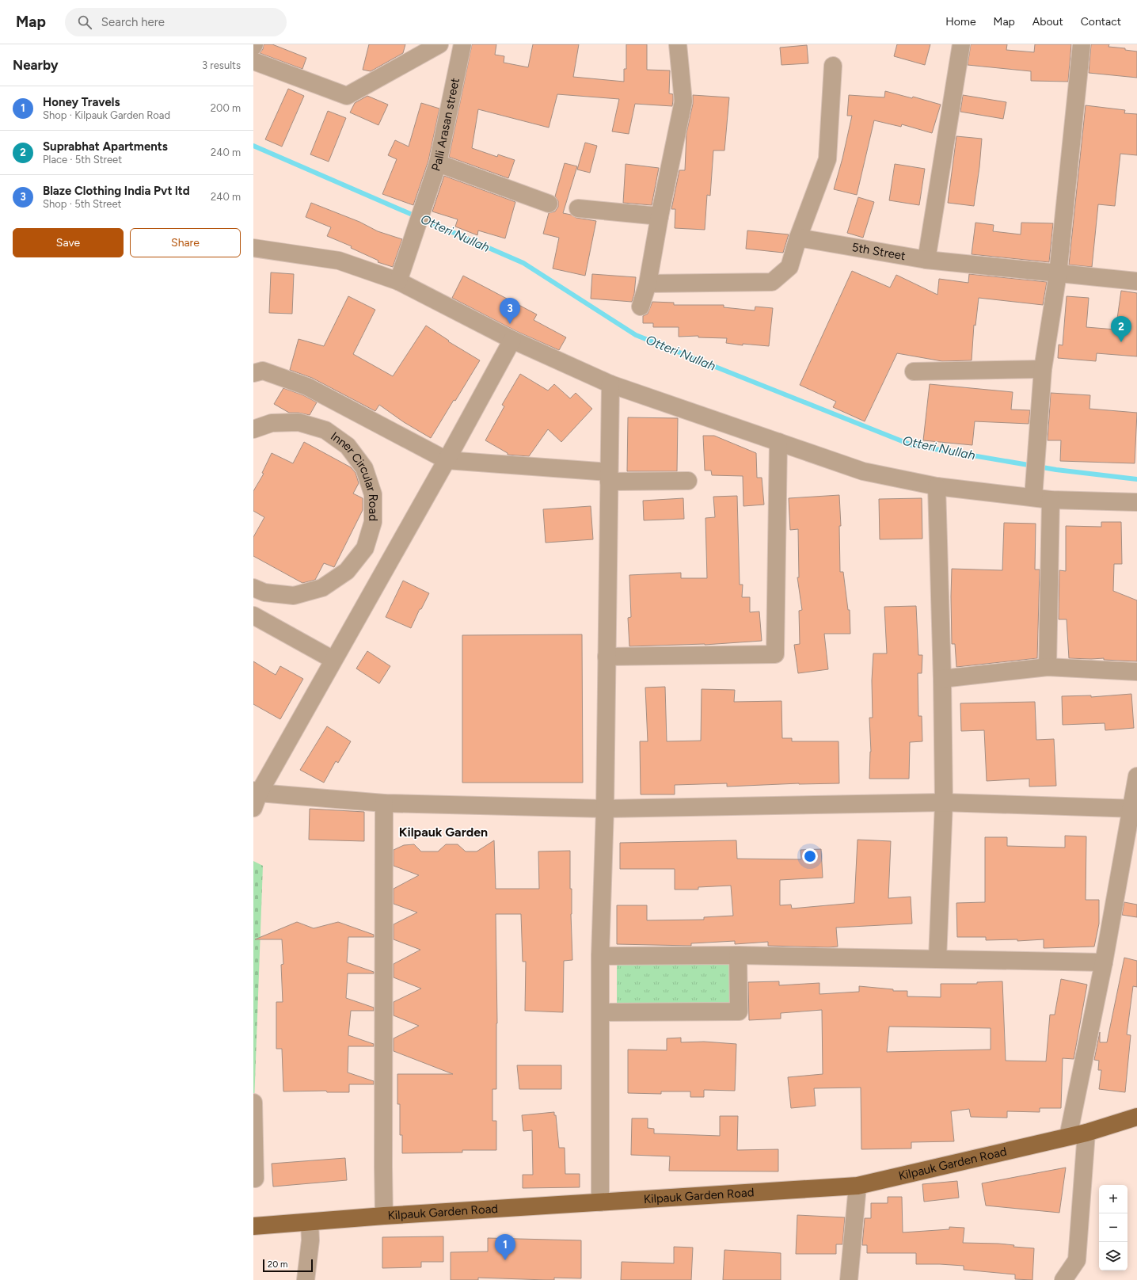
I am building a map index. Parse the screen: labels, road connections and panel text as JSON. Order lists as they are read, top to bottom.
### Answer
{
  "streets": {
    "main road": ["Kilpauk Garden Road"],
    "street": ["Palli Arasan street", "5th Street", "Inner Circular Road"]
  },
  "districts": ["Kilpauk Garden"],
  "water": ["Otteri Nullah"],
  "scale_bar": "20 m",
  "page": {
    "header": "Map",
    "search": "Search here",
    "nav": [
      "Home",
      "Map",
      "About",
      "Contact"
    ],
    "heading": ["Nearby", "3 results"],
    "list": [
      {
        "mark": "1",
        "name": "Honey Travels",
        "note": "Shop · Kilpauk Garden Road",
        "value": "200 m"
      },
      {
        "mark": "2",
        "name": "Suprabhat Apartments",
        "note": "Place · 5th Street",
        "value": "240 m"
      },
      {
        "mark": "3",
        "name": "Blaze Clothing India Pvt ltd",
        "note": "Shop · 5th Street",
        "value": "240 m"
      }
    ],
    "buttons": ["Save", "Share"],
    "pins": ["3", "2", "1"],
    "map_buttons": ["+", "−"],
    "scale": "20 m"
  }
}
